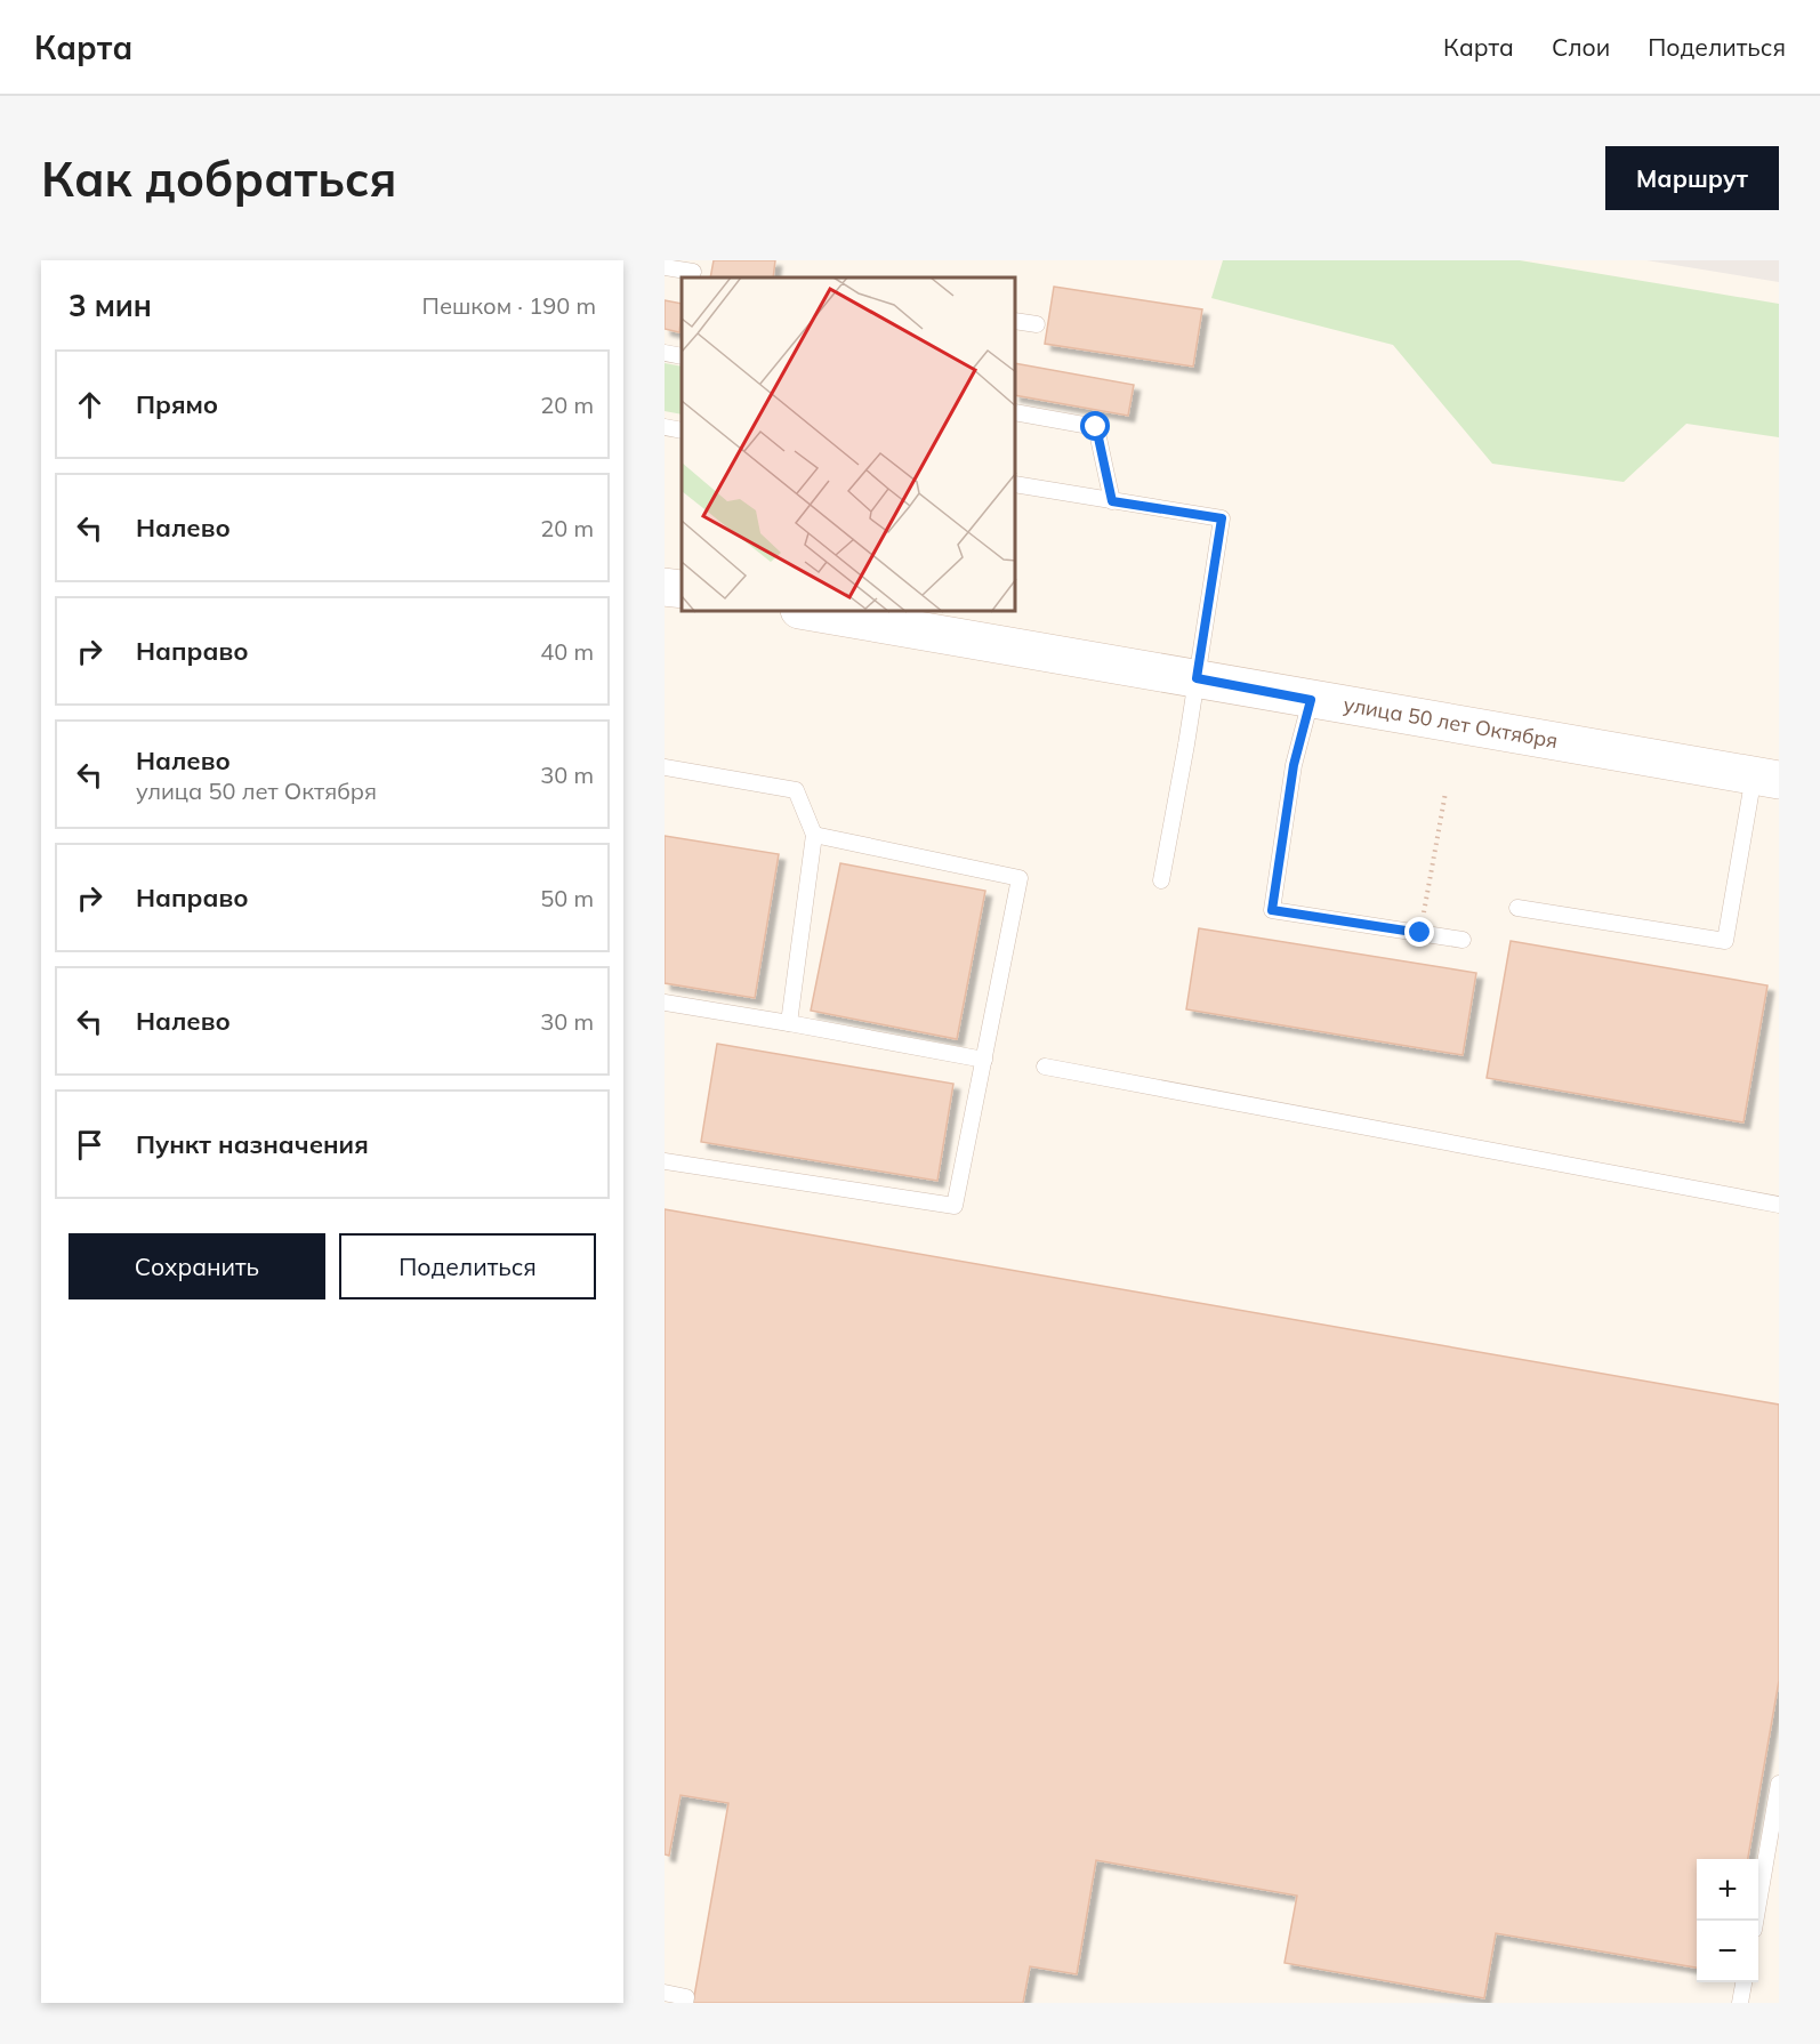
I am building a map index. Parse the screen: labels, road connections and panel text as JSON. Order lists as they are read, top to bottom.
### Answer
{
  "streets": {
    "main road": ["улица 50 лет Октября"]
  },
  "page": {
    "header": "Карта",
    "nav": ["Карта", "Слои", "Поделиться"],
    "buttons": [
      "Маршрут",
      ["Сохранить", "Поделиться"]
    ],
    "title": "Как добраться",
    "heading": ["3 мин", "Пешком · 190 m"],
    "list": [
      ["Прямо", "20 m"],
      ["Налево", "20 m"],
      ["Направо", "40 m"],
      ["Налево", "улица 50 лет Октября", "30 m"],
      ["Направо", "50 m"],
      ["Налево", "30 m"],
      "Пункт назначения"
    ],
    "map_buttons": ["+", "−"]
  }
}
